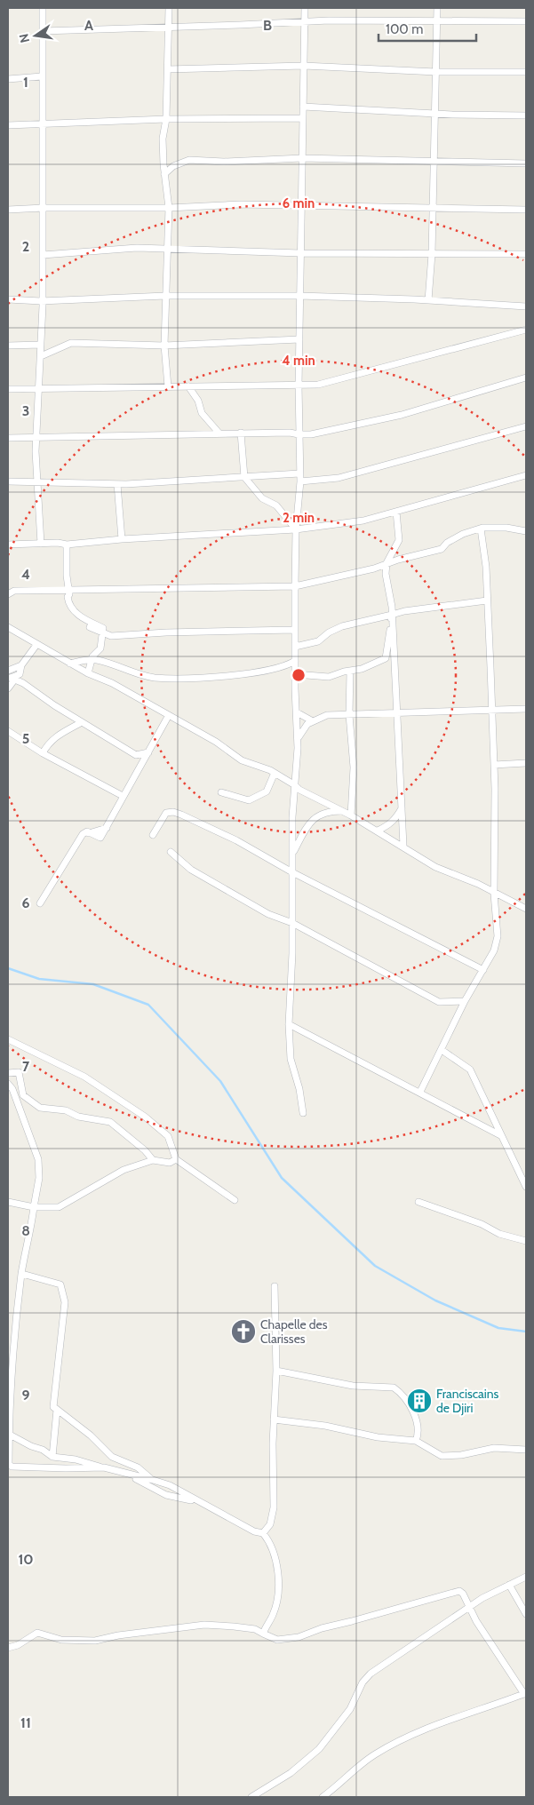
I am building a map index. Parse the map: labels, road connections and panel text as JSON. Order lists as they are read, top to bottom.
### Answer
{
  "places": {
    "church": ["Chapelle des Clarisses"],
    "building": ["Franciscains de Djiri"]
  },
  "scale_bar": "100 m",
  "north": "left",
  "grid": {
    "columns": ["A", "B"],
    "rows": [
      "1",
      "2",
      "3",
      "4",
      "5",
      "6",
      "7",
      "8",
      "9",
      "10",
      "11"
    ]
  },
  "rings": ["6 min", "4 min", "2 min"]
}
